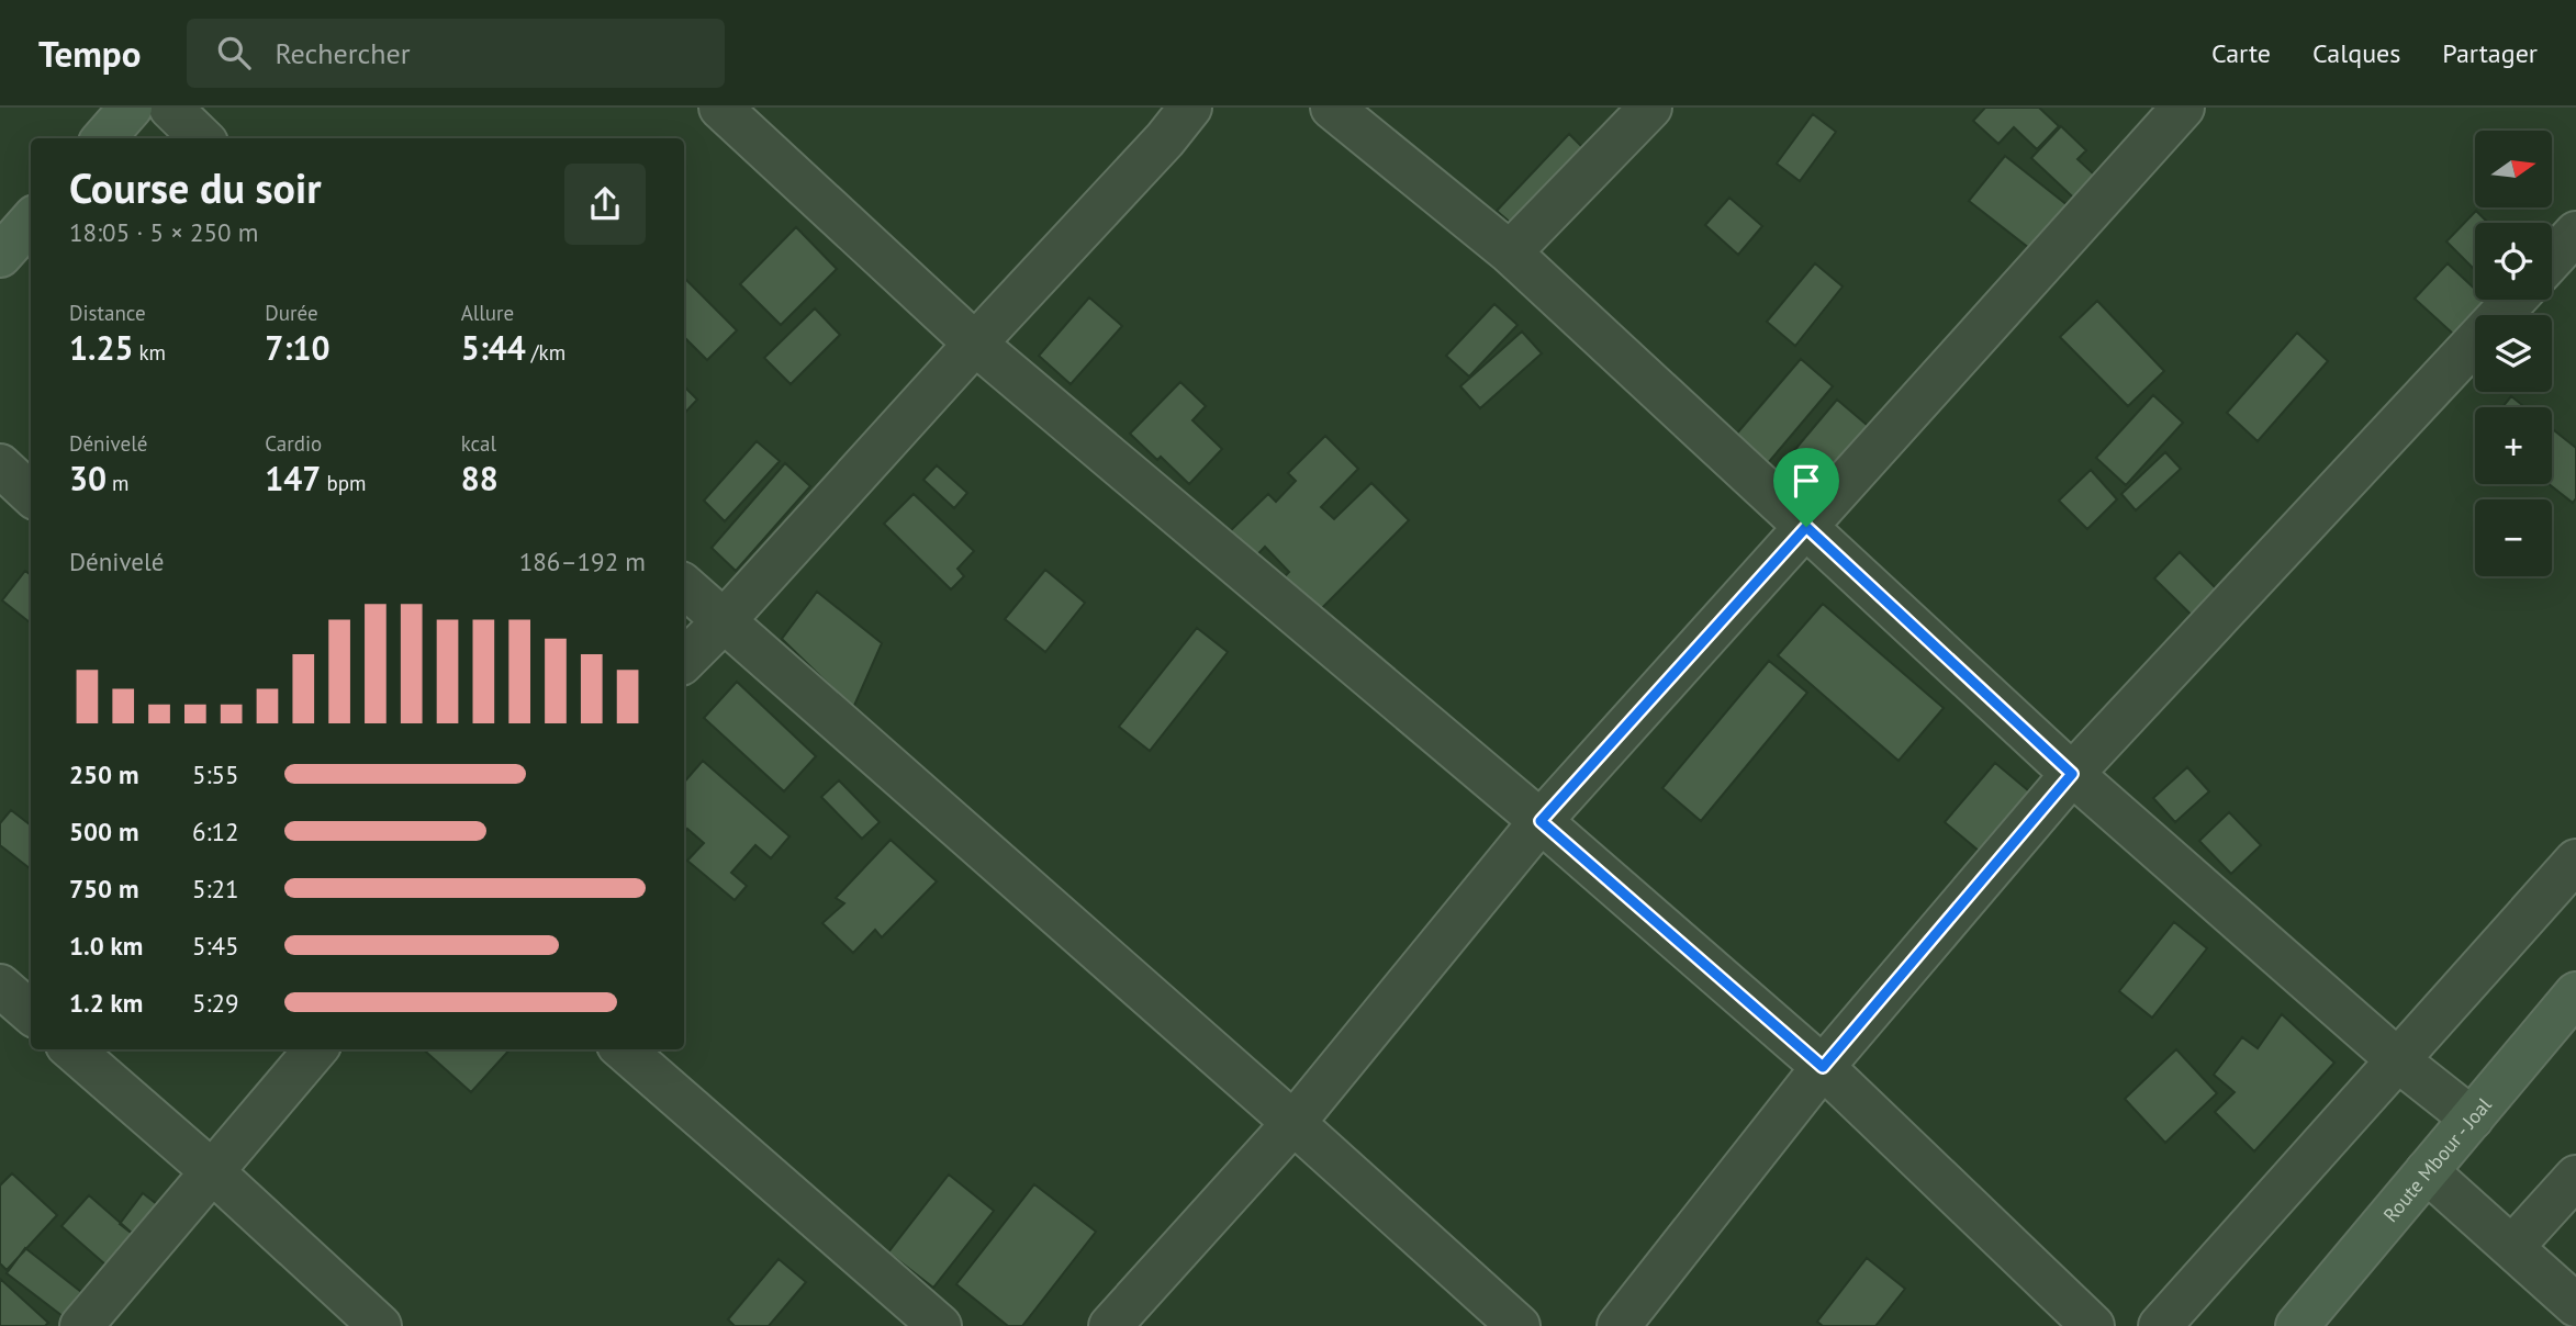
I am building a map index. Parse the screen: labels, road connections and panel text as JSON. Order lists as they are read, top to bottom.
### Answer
{
  "streets": {
    "main road": ["Route Mbour - Joal"]
  },
  "north": "right",
  "page": {
    "header": "Tempo",
    "search": "Rechercher",
    "nav": ["Carte", "Calques", "Partager"],
    "map_buttons": ["+", "−"],
    "heading": ["Course du soir", "18:05 · 5 × 250 m"],
    "stats": [
      ["Distance", "1.25 km"],
      ["Durée", "7:10"],
      ["Allure", "5:44 /km"],
      ["Dénivelé", "30 m"],
      ["Cardio", "147 bpm"],
      ["kcal", "88"]
    ],
    "chart": ["Dénivelé", "186–192 m"],
    "list": [
      {
        "name": "250 m",
        "note": "5:55"
      },
      {
        "name": "500 m",
        "note": "6:12"
      },
      {
        "name": "750 m",
        "note": "5:21"
      },
      {
        "name": "1.0 km",
        "note": "5:45"
      },
      {
        "name": "1.2 km",
        "note": "5:29"
      }
    ]
  }
}
